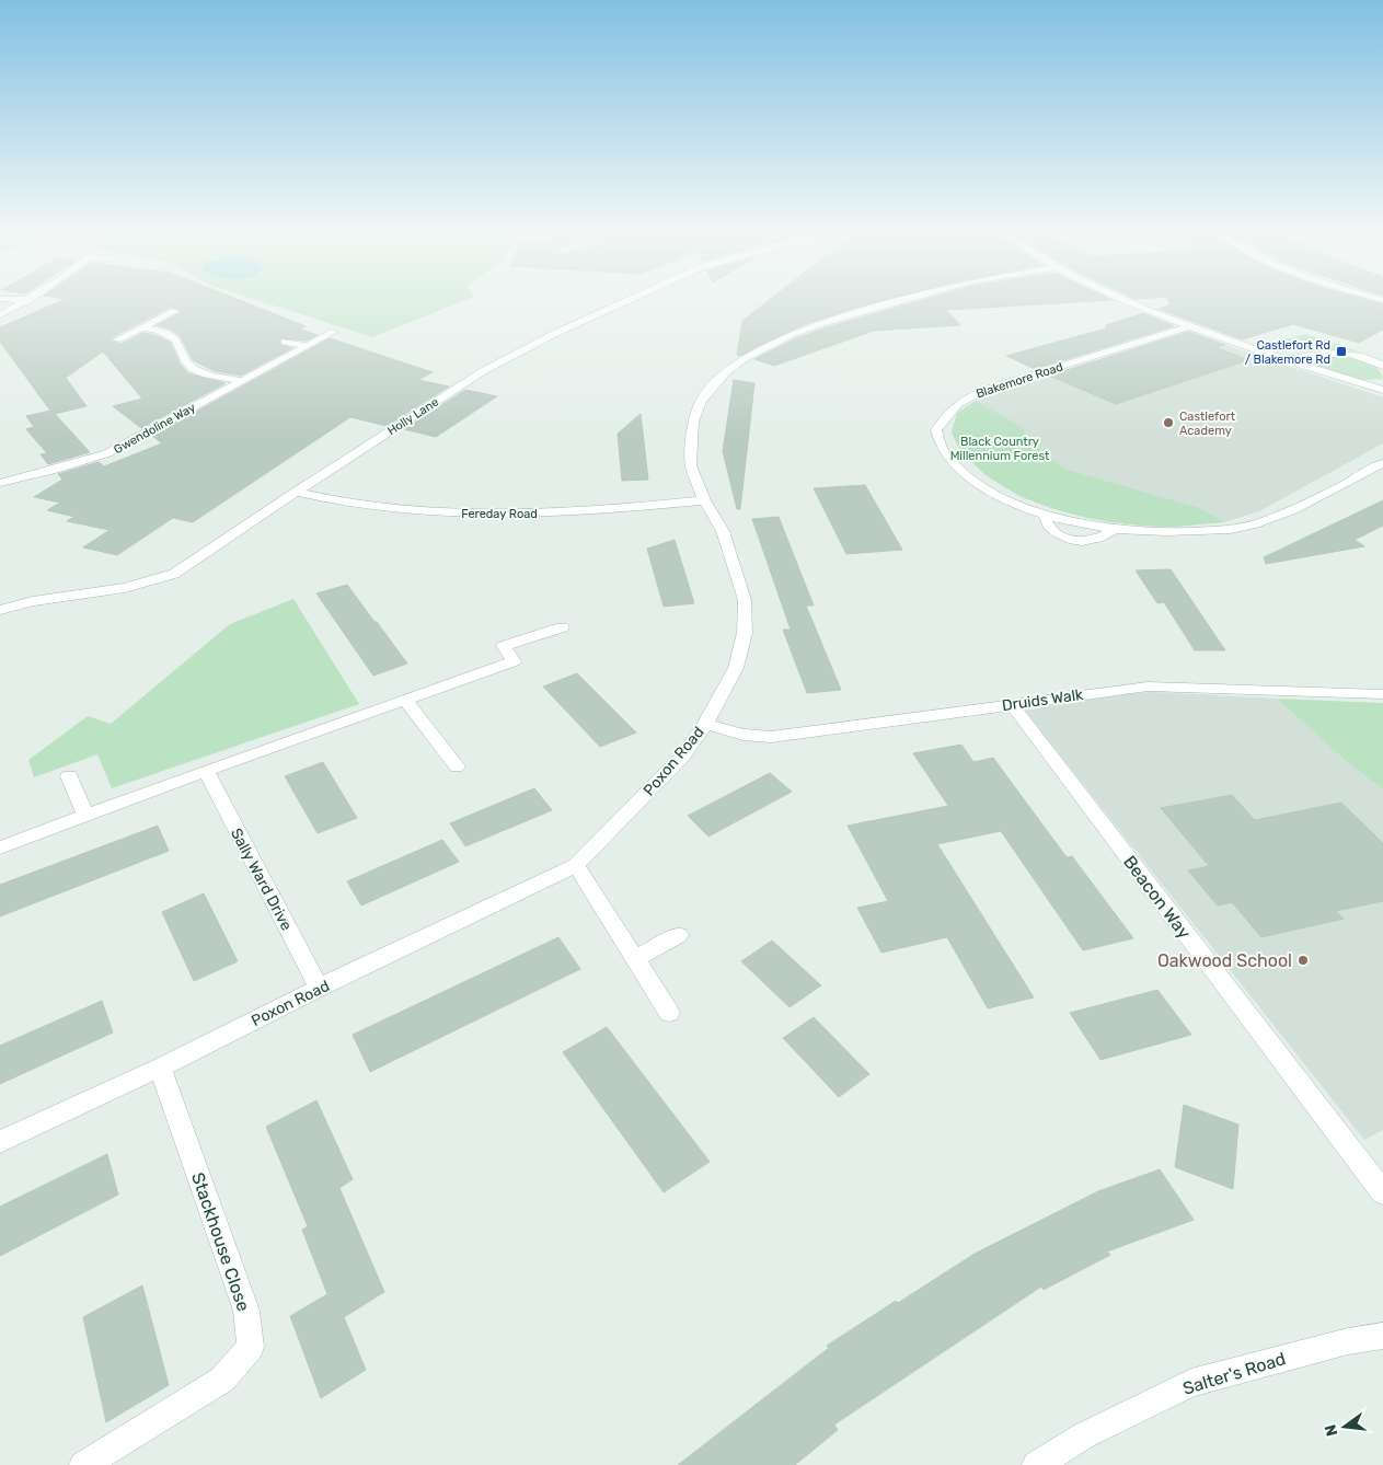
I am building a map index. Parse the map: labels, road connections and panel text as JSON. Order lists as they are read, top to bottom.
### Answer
{
  "streets": {
    "street": [
      "Blakemore Road",
      "Holly Lane",
      "Gwendoline Way",
      "Fereday Road",
      "Druids Walk",
      "Poxon Road",
      "Sally Ward Drive",
      "Beacon Way",
      "Stackhouse Close",
      "Salter's Road"
    ]
  },
  "crossings": [
    ["Holly Lane", "Fereday Road"],
    ["Fereday Road", "Poxon Road"],
    ["Druids Walk", "Poxon Road"],
    ["Druids Walk", "Beacon Way"],
    ["Poxon Road", "Sally Ward Drive"],
    ["Poxon Road", "Stackhouse Close"]
  ],
  "parks": ["Black Country Millennium Forest"],
  "places": {
    "transit": ["Castlefort Rd / Blakemore Rd"],
    "other": ["Castlefort Academy", "Oakwood School"]
  },
  "north": "left"
}
